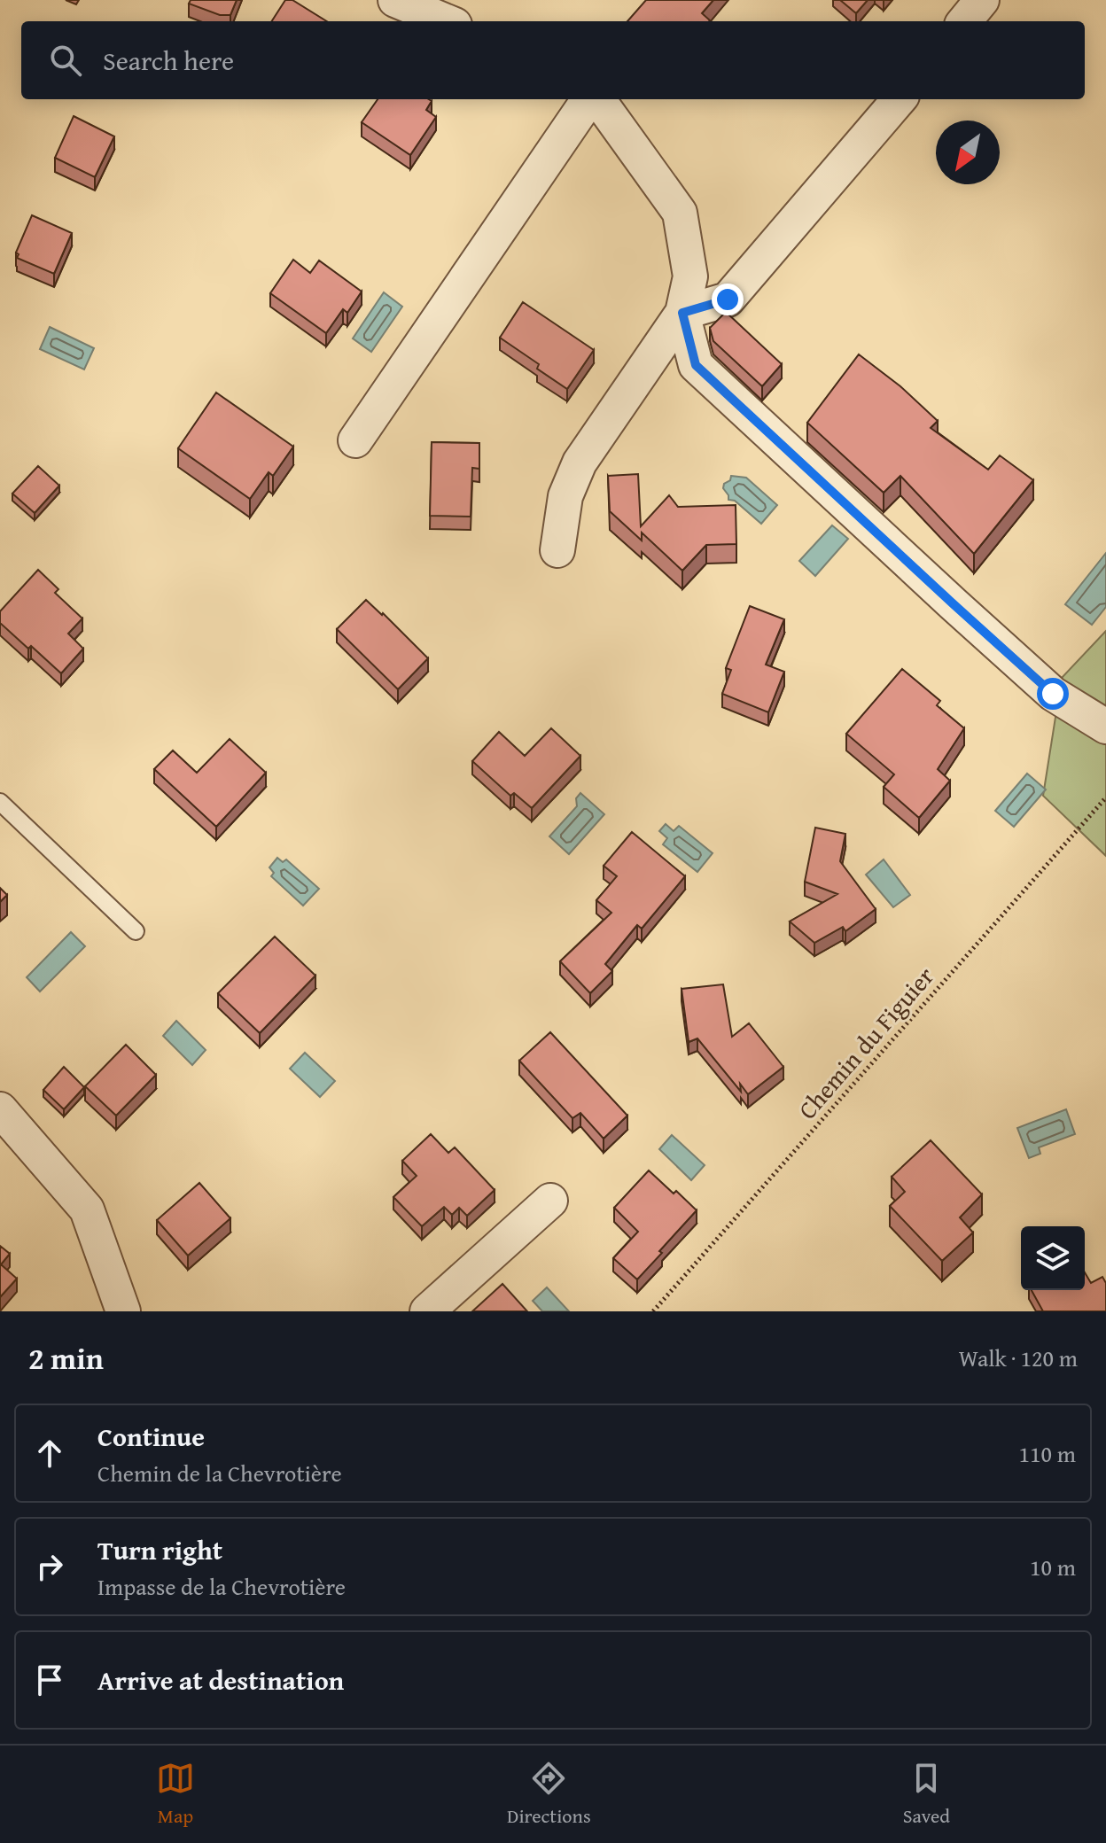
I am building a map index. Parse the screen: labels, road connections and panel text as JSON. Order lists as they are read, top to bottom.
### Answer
{
  "streets": {
    "path": ["Chemin du Figuier"]
  },
  "north": "bottom left",
  "page": {
    "search": "Search here",
    "heading": ["2 min", "Walk · 120 m"],
    "list": [
      ["Continue", "Chemin de la Chevrotière", "110 m"],
      ["Turn right", "Impasse de la Chevrotière", "10 m"],
      "Arrive at destination"
    ],
    "nav": ["Map", "Directions", "Saved"]
  }
}
